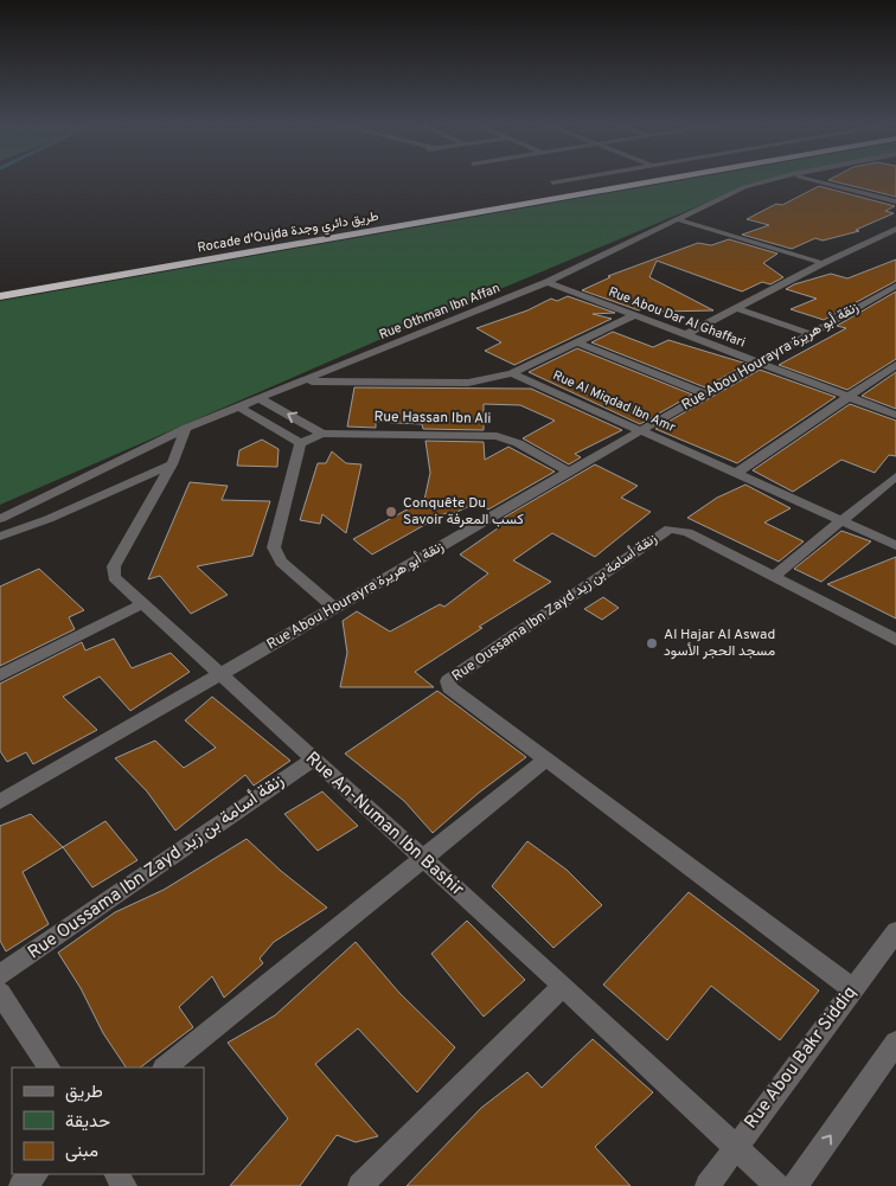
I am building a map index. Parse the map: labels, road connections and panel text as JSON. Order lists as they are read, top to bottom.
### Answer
{
  "streets": {
    "highway": ["Rocade d'Oujda طريق دائري وجدة"],
    "street": [
      "Rue Othman Ibn Affan",
      "Rue Abou Dar Al Ghaffari",
      "Rue Abou Hourayra زنقة أبو هريرة",
      "Rue Al Miqdad Ibn Amr",
      "Rue Hassan Ibn Ali",
      "Rue Oussama Ibn Zayd زنقة أسامة بن زيد",
      "Rue An-Numan Ibn Bashir",
      "Rue Abou Bakr Siddiq"
    ]
  },
  "crossings": [
    ["Rue Othman Ibn Affan", "Rue Abou Dar Al Ghaffari"],
    ["Rue Othman Ibn Affan", "Rue Hassan Ibn Ali"],
    ["Rue Othman Ibn Affan", "Rue An-Numan Ibn Bashir"],
    ["Rue Abou Dar Al Ghaffari", "Rue Abou Hourayra زنقة أبو هريرة"],
    ["Rue Abou Hourayra زنقة أبو هريرة", "Rue Al Miqdad Ibn Amr"],
    ["Rue Abou Hourayra زنقة أبو هريرة", "Rue Hassan Ibn Ali"],
    ["Rue Abou Hourayra زنقة أبو هريرة", "Rue An-Numan Ibn Bashir"],
    ["Rue Oussama Ibn Zayd زنقة أسامة بن زيد", "Rue An-Numan Ibn Bashir"],
    ["Rue An-Numan Ibn Bashir", "Rue Abou Bakr Siddiq"]
  ],
  "places": ["Conquête Du Savoir كسب المعرفة", "Al Hajar Al Aswad مسجد الحجر الأسود"],
  "legend": ["طريق", "حديقة", "مبنى"]
}
